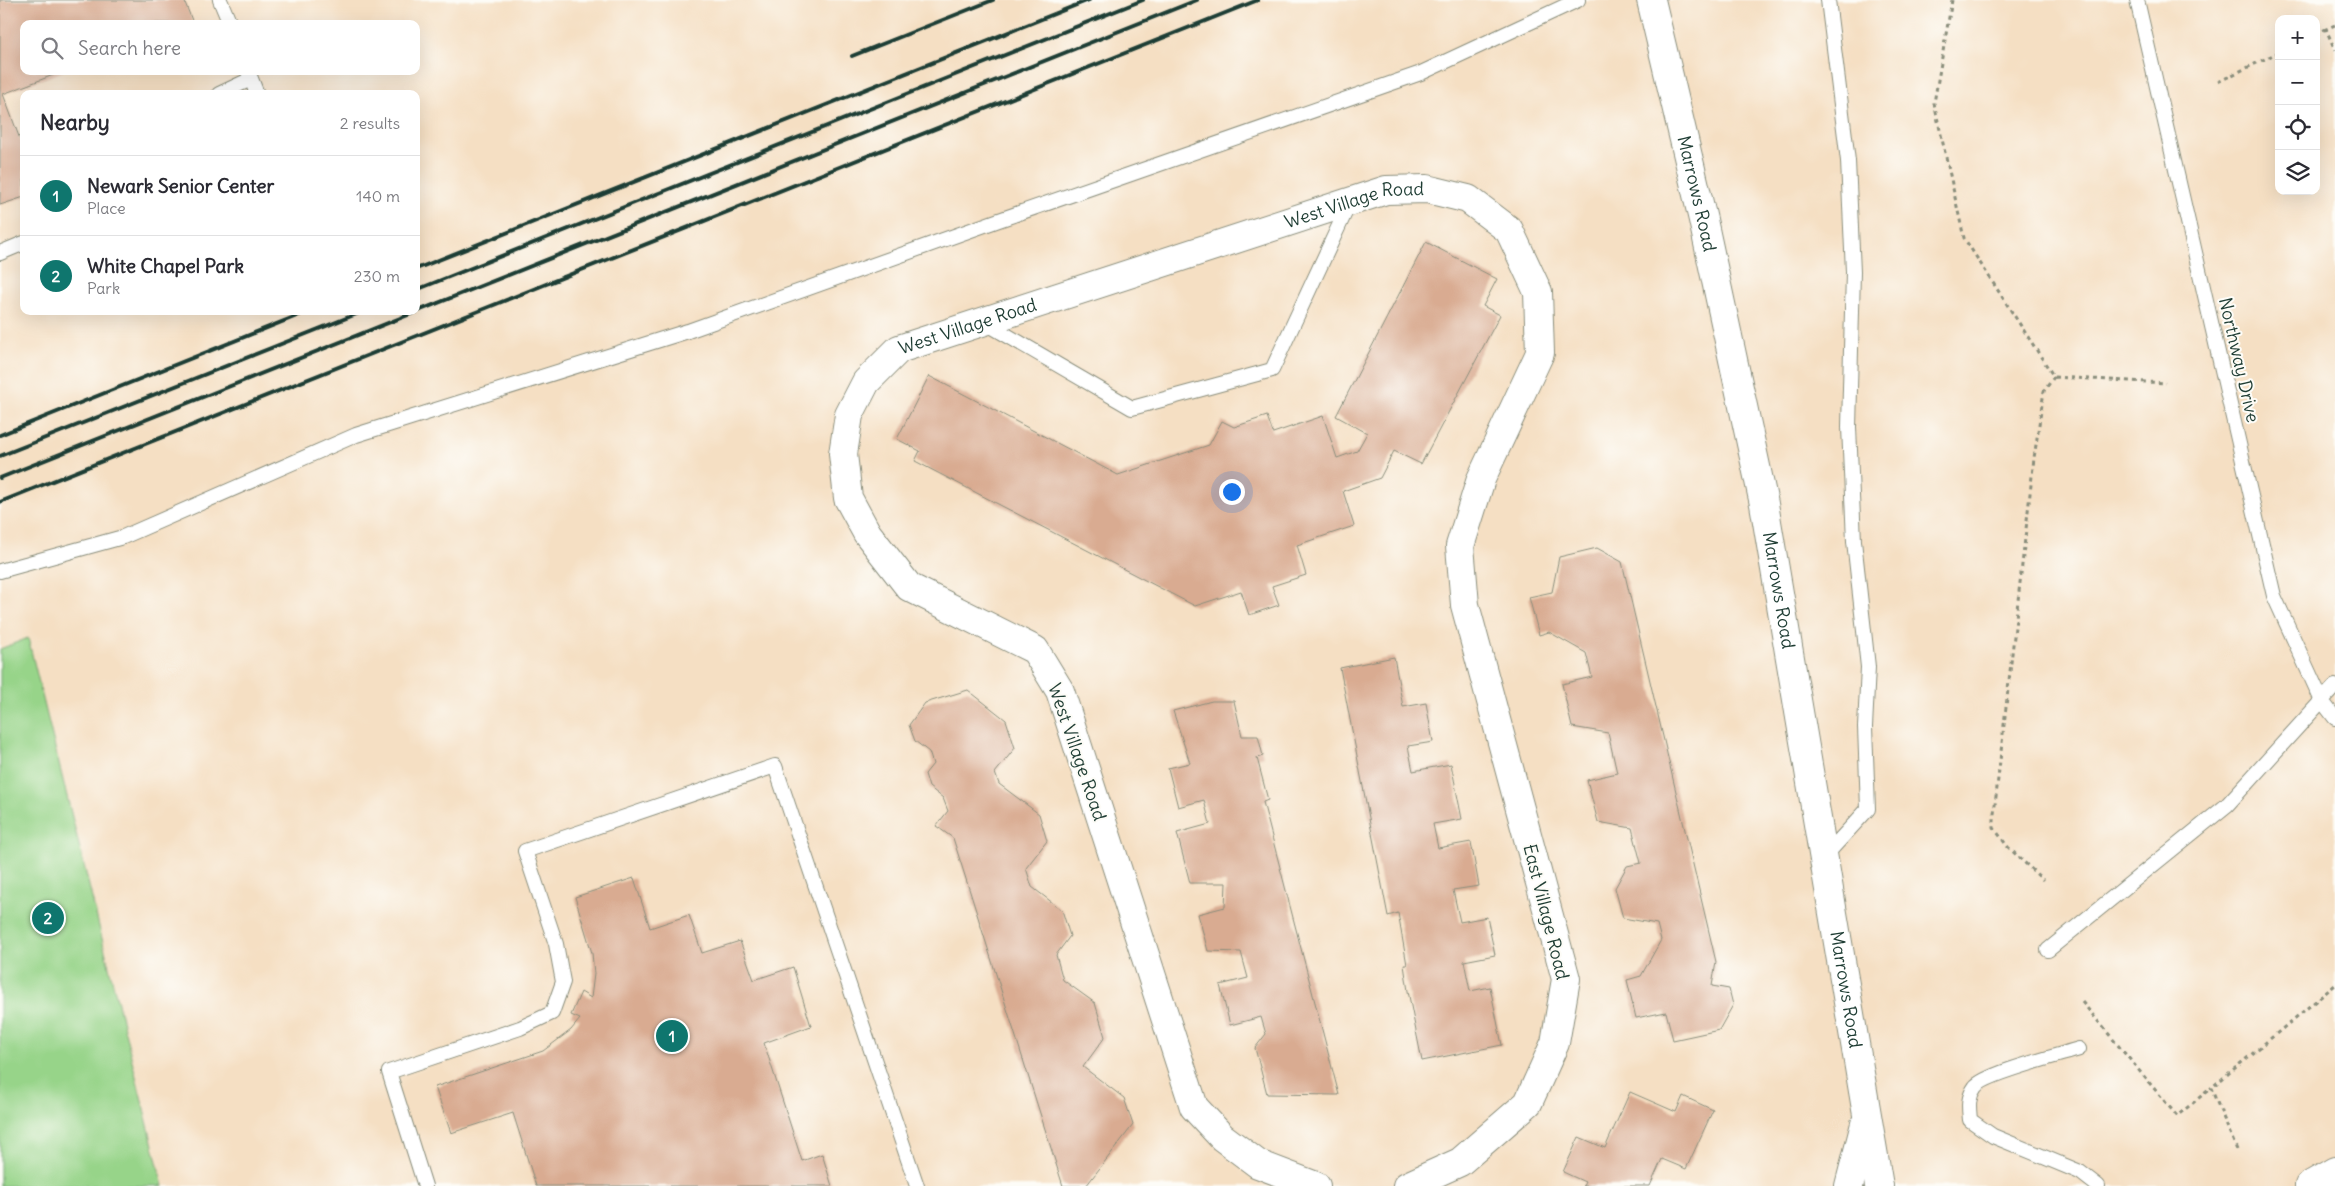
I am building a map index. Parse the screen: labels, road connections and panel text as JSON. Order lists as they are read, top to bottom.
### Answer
{
  "streets": {
    "street": ["Marrows Road", "West Village Road", "East Village Road"],
    "lane": ["Northway Drive"]
  },
  "crossings": [
    ["West Village Road", "East Village Road"]
  ],
  "page": {
    "map_buttons": ["+", "−"],
    "search": "Search here",
    "heading": ["Nearby", "2 results"],
    "list": [
      {
        "mark": "1",
        "name": "Newark Senior Center",
        "note": "Place",
        "value": "140 m"
      },
      {
        "mark": "2",
        "name": "White Chapel Park",
        "note": "Park",
        "value": "230 m"
      }
    ],
    "pins": ["2", "1"]
  }
}
